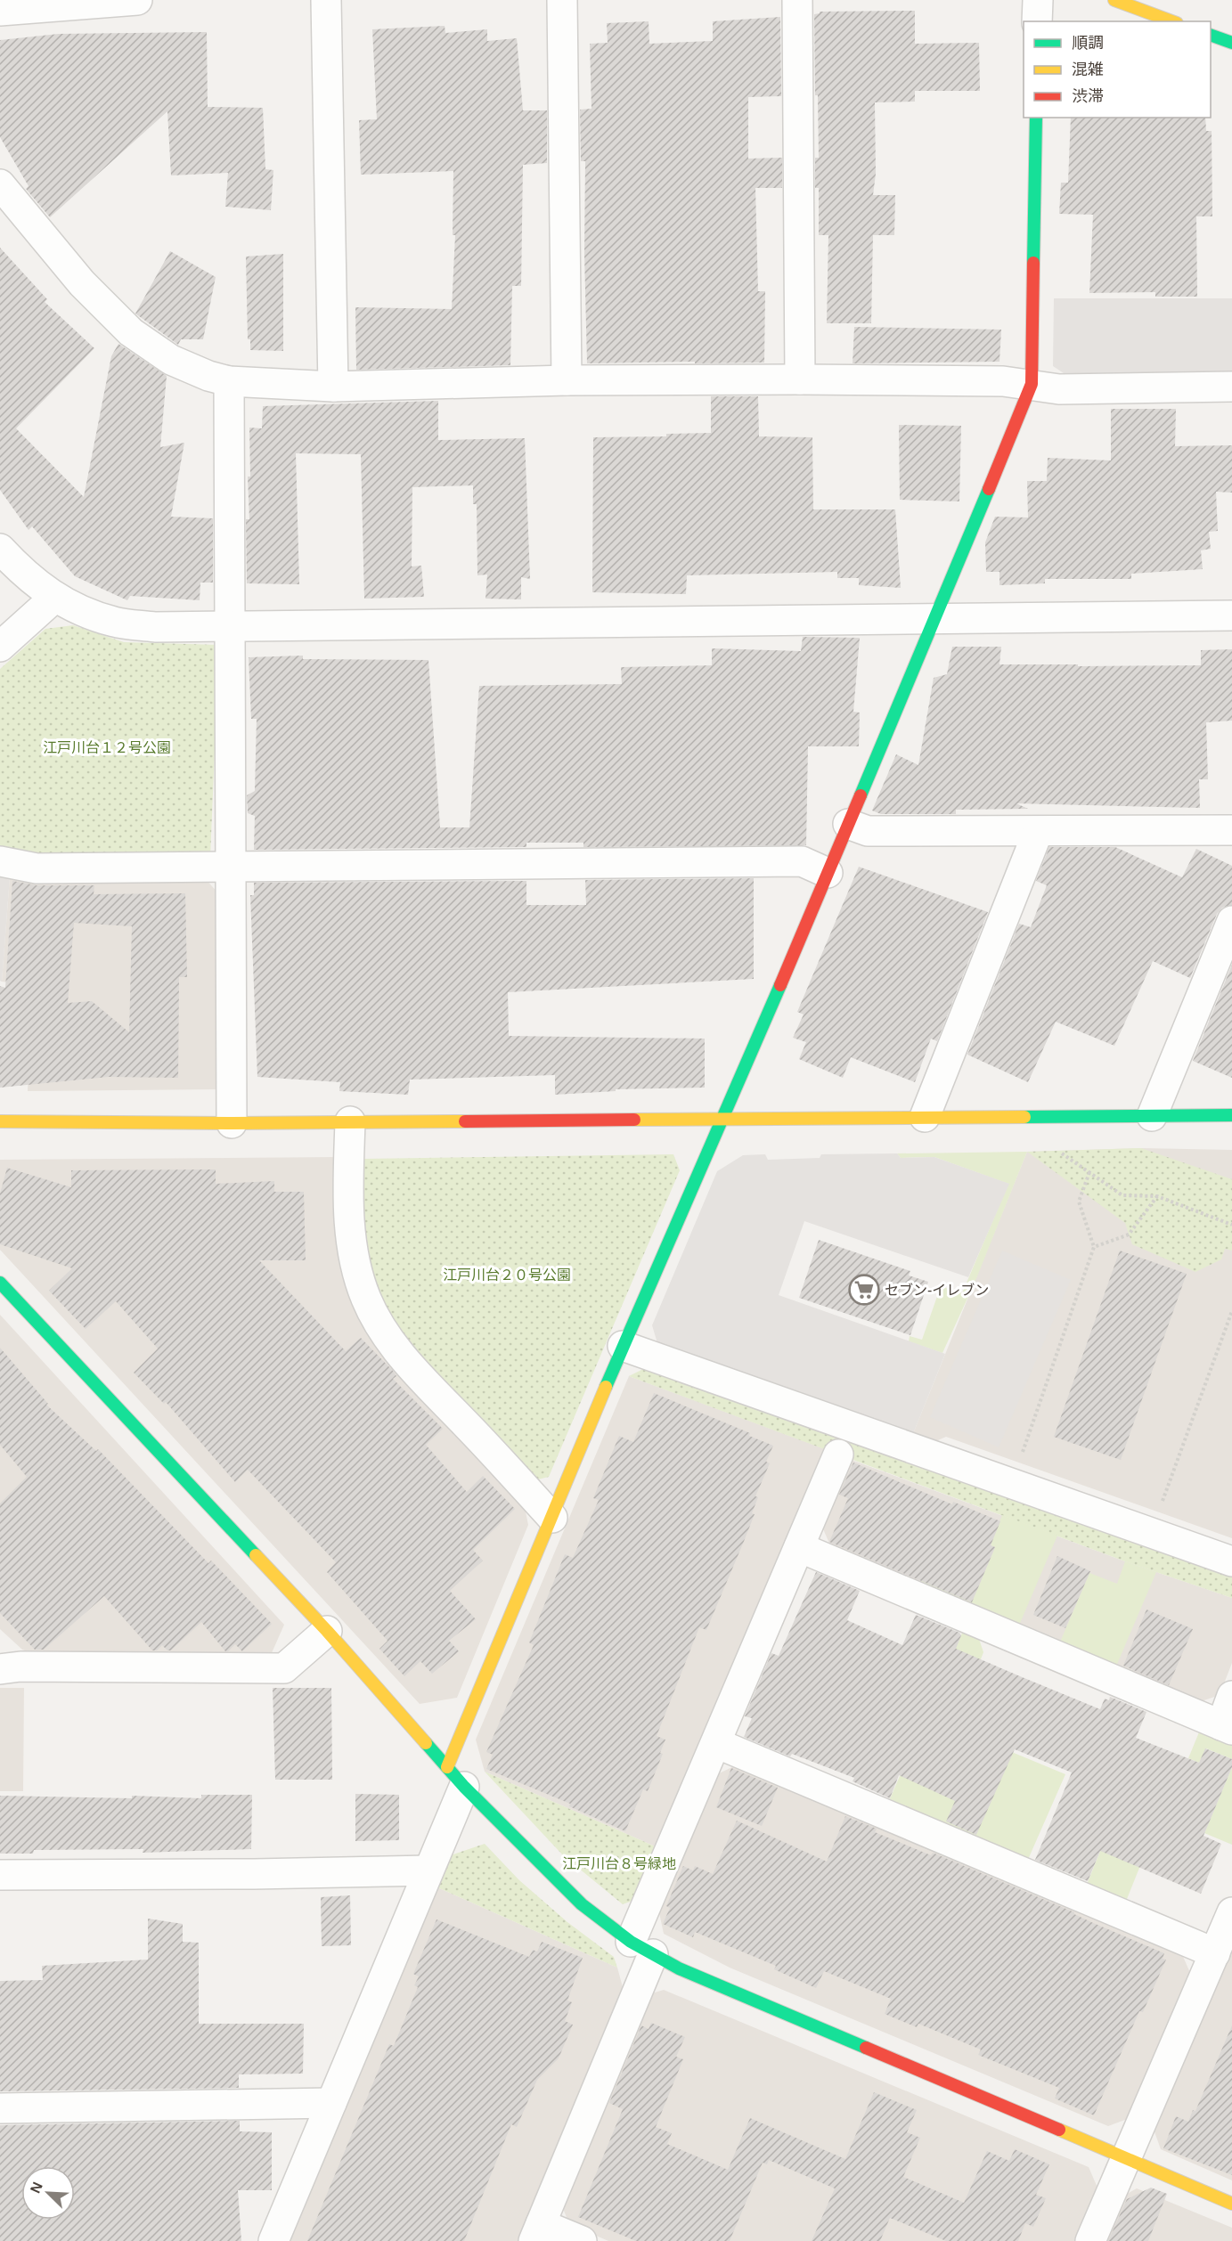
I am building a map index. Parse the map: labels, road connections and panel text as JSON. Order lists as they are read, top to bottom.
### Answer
{
  "parks": ["江戸川台１２号公園", "江戸川台２０号公園", "江戸川台８号緑地"],
  "places": {
    "supermarket": ["セブン-イレブン"]
  },
  "legend": ["順調", "混雑", "渋滞"],
  "north": "top left"
}
